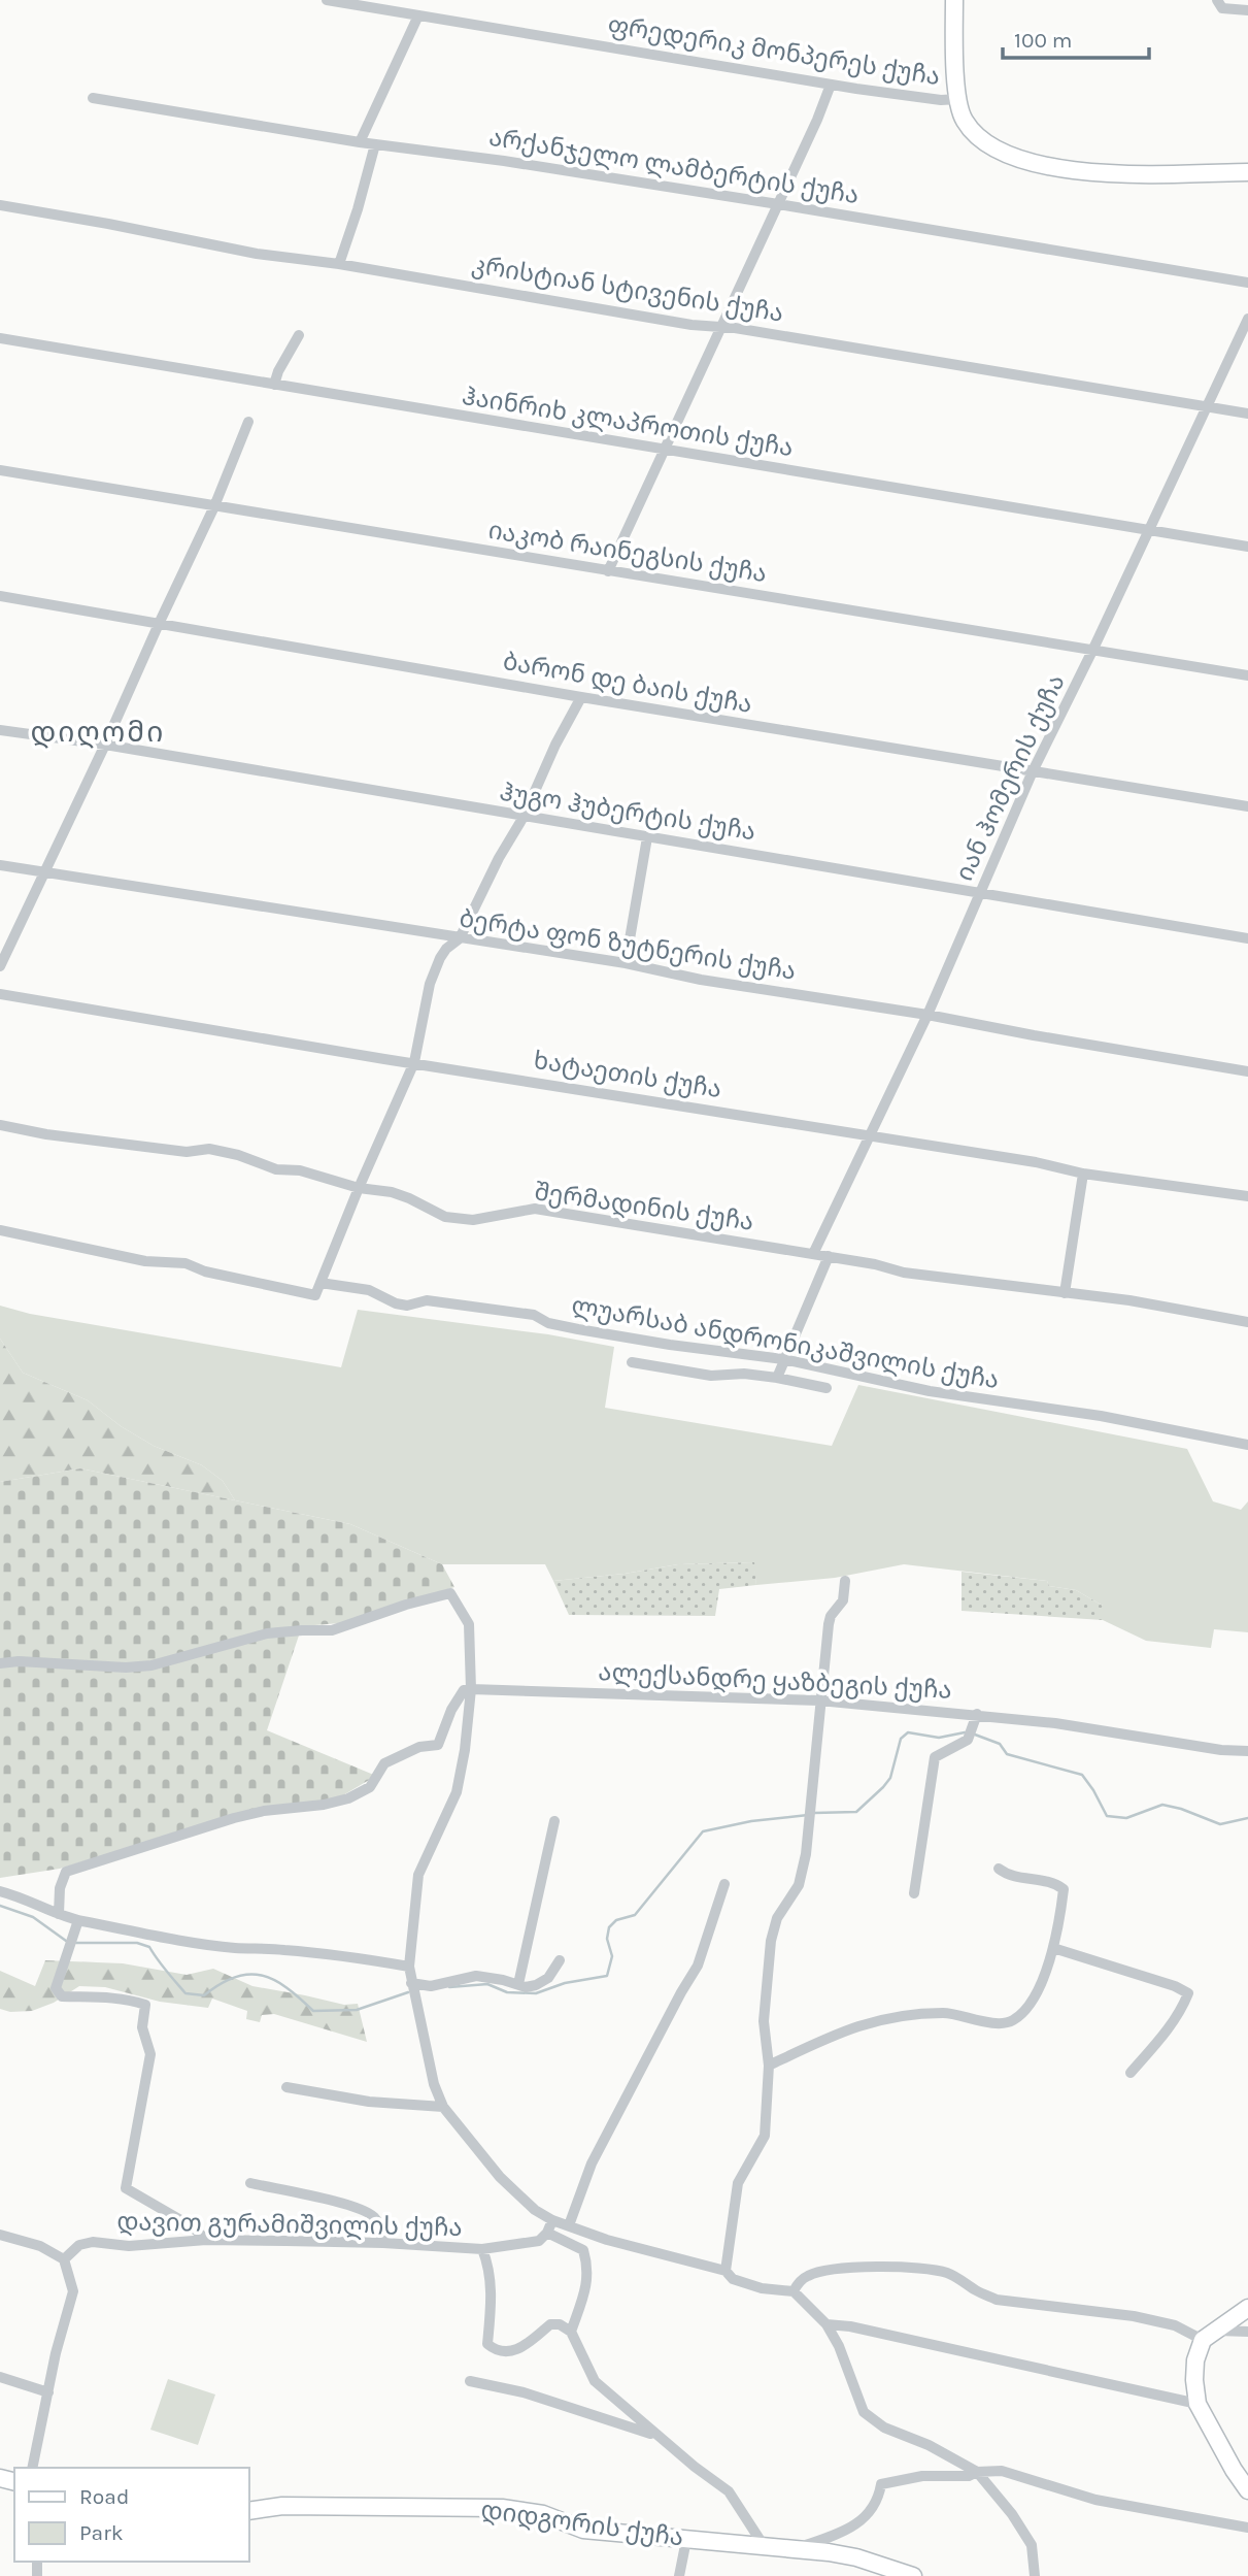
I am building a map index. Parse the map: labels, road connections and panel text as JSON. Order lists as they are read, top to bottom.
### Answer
{
  "streets": {
    "street": [
      "ფრედერიკ მონპერეს ქუჩა",
      "არქანჯელო ლამბერტის ქუჩა",
      "კრისტიან სტივენის ქუჩა",
      "ჰაინრიხ კლაპროთის ქუჩა",
      "იაკობ რაინეგსის ქუჩა",
      "ბარონ დე ბაის ქუჩა",
      "იან ჰომერის ქუჩა",
      "ჰუგო ჰუბერტის ქუჩა",
      "ბერტა ფონ ზუტნერის ქუჩა",
      "ხატაეთის ქუჩა",
      "შერმადინის ქუჩა",
      "ლუარსაბ ანდრონიკაშვილის ქუჩა",
      "ალექსანდრე ყაზბეგის ქუჩა",
      "დავით გურამიშვილის ქუჩა",
      "დიდგორის ქუჩა"
    ]
  },
  "crossings": [
    ["კრისტიან სტივენის ქუჩა", "იან ჰომერის ქუჩა"],
    ["ჰაინრიხ კლაპროთის ქუჩა", "იან ჰომერის ქუჩა"],
    ["იაკობ რაინეგსის ქუჩა", "იან ჰომერის ქუჩა"],
    ["ბარონ დე ბაის ქუჩა", "იან ჰომერის ქუჩა"],
    ["იან ჰომერის ქუჩა", "ჰუგო ჰუბერტის ქუჩა"],
    ["იან ჰომერის ქუჩა", "ბერტა ფონ ზუტნერის ქუჩა"],
    ["იან ჰომერის ქუჩა", "ხატაეთის ქუჩა"],
    ["იან ჰომერის ქუჩა", "შერმადინის ქუჩა"]
  ],
  "districts": ["დიღომი"],
  "legend": ["Road", "Park"],
  "scale_bar": "100 m"
}
